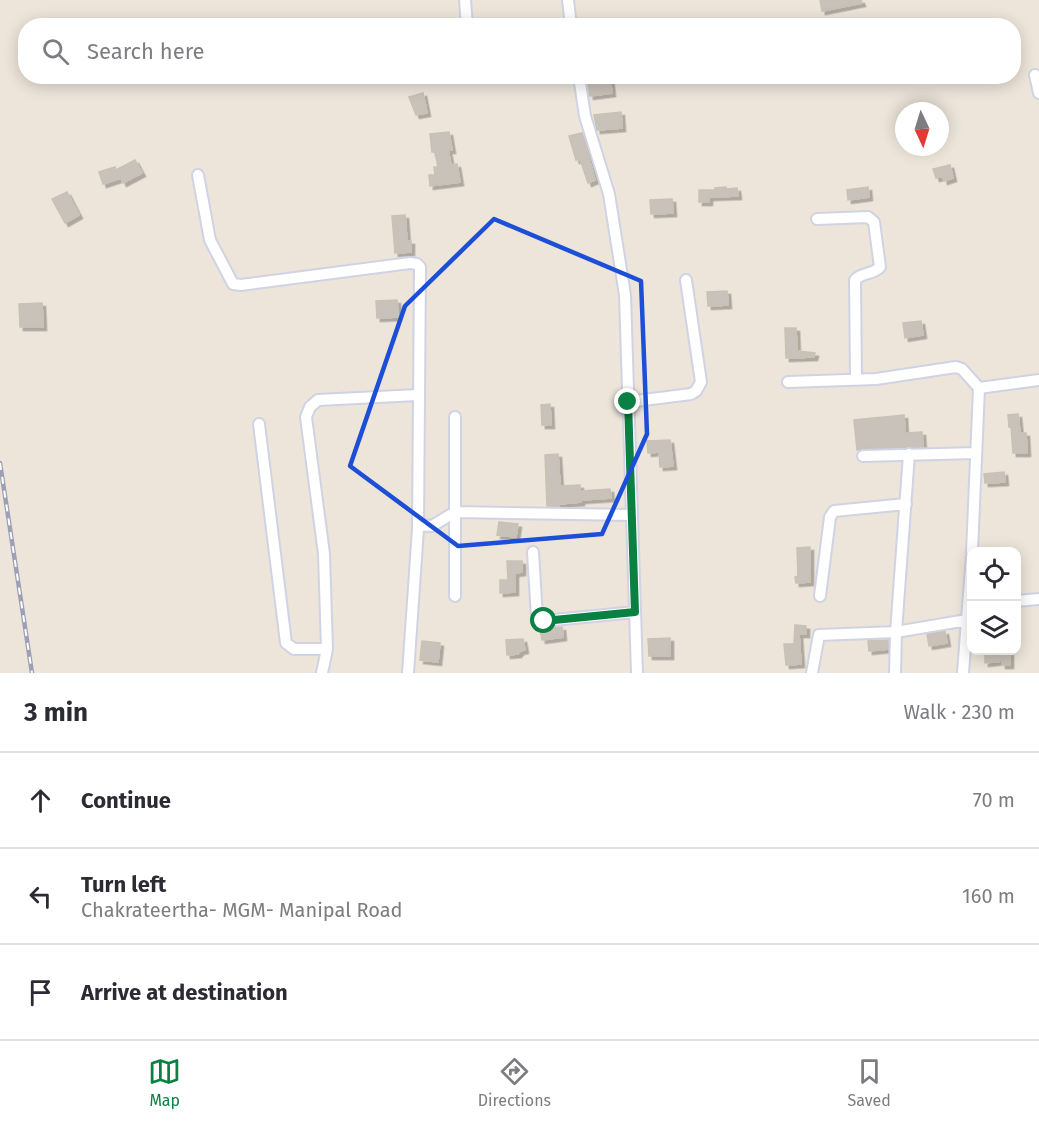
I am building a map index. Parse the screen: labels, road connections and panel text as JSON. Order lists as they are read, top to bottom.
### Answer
{
  "north": "bottom",
  "page": {
    "search": "Search here",
    "heading": ["3 min", "Walk · 230 m"],
    "list": [
      ["Continue", "70 m"],
      ["Turn left", "Chakrateertha- MGM- Manipal Road", "160 m"],
      "Arrive at destination"
    ],
    "nav": ["Map", "Directions", "Saved"]
  }
}
